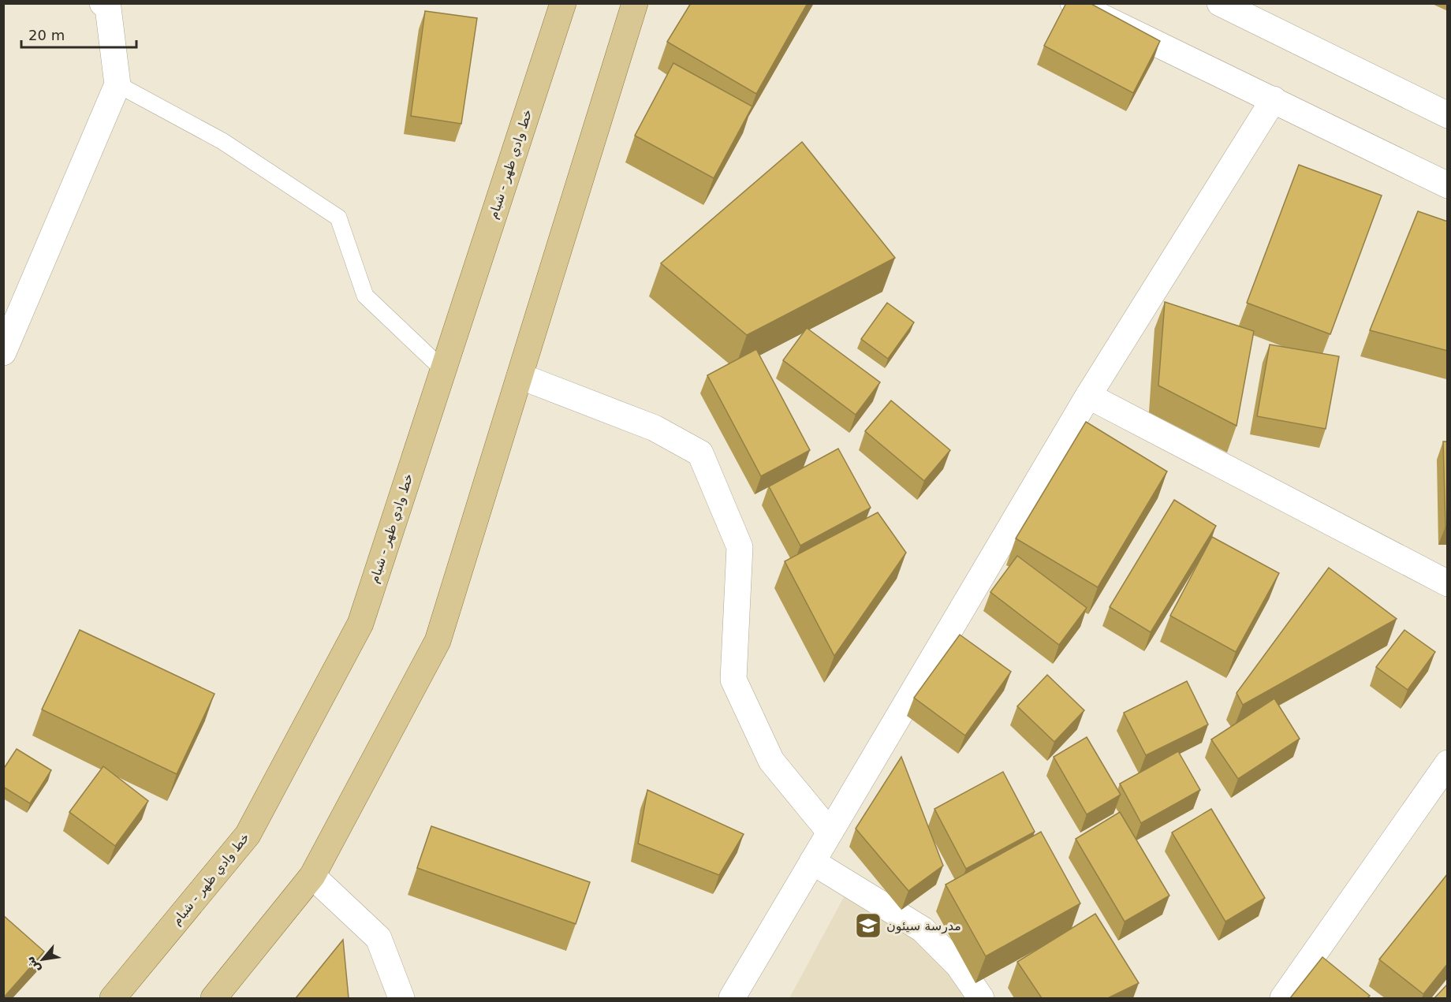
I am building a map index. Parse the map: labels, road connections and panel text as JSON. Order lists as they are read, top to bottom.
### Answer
{
  "streets": {
    "main road": ["خط وادي ظهر - شبام"]
  },
  "places": {
    "school or university": ["مدرسة سيئون"]
  },
  "scale_bar": "20 m",
  "north": "bottom left"
}
